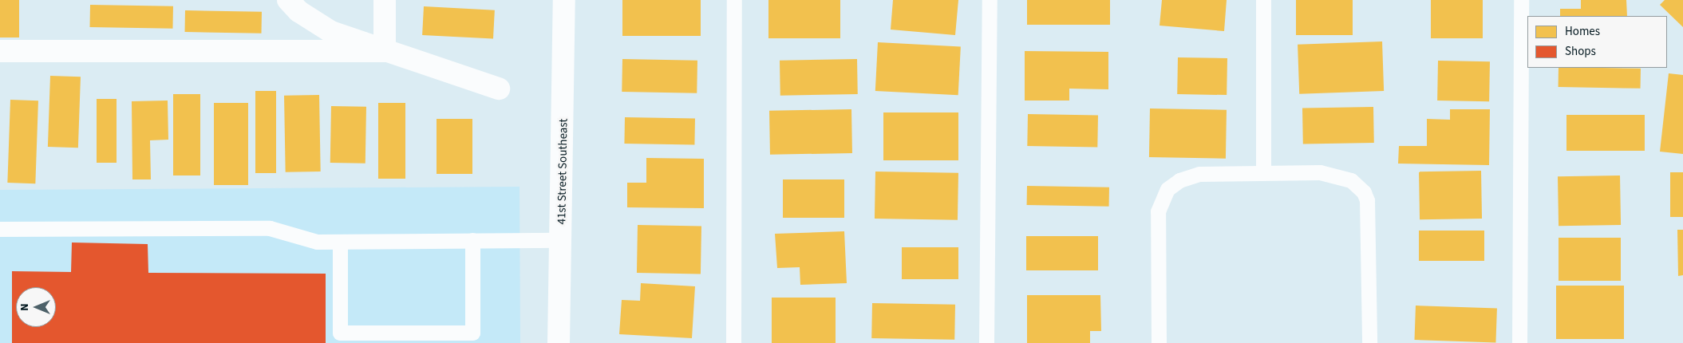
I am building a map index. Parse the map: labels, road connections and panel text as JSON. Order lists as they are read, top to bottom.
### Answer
{
  "streets": {
    "street": ["41st Street Southeast"]
  },
  "legend": ["Homes", "Shops"],
  "north": "left"
}
